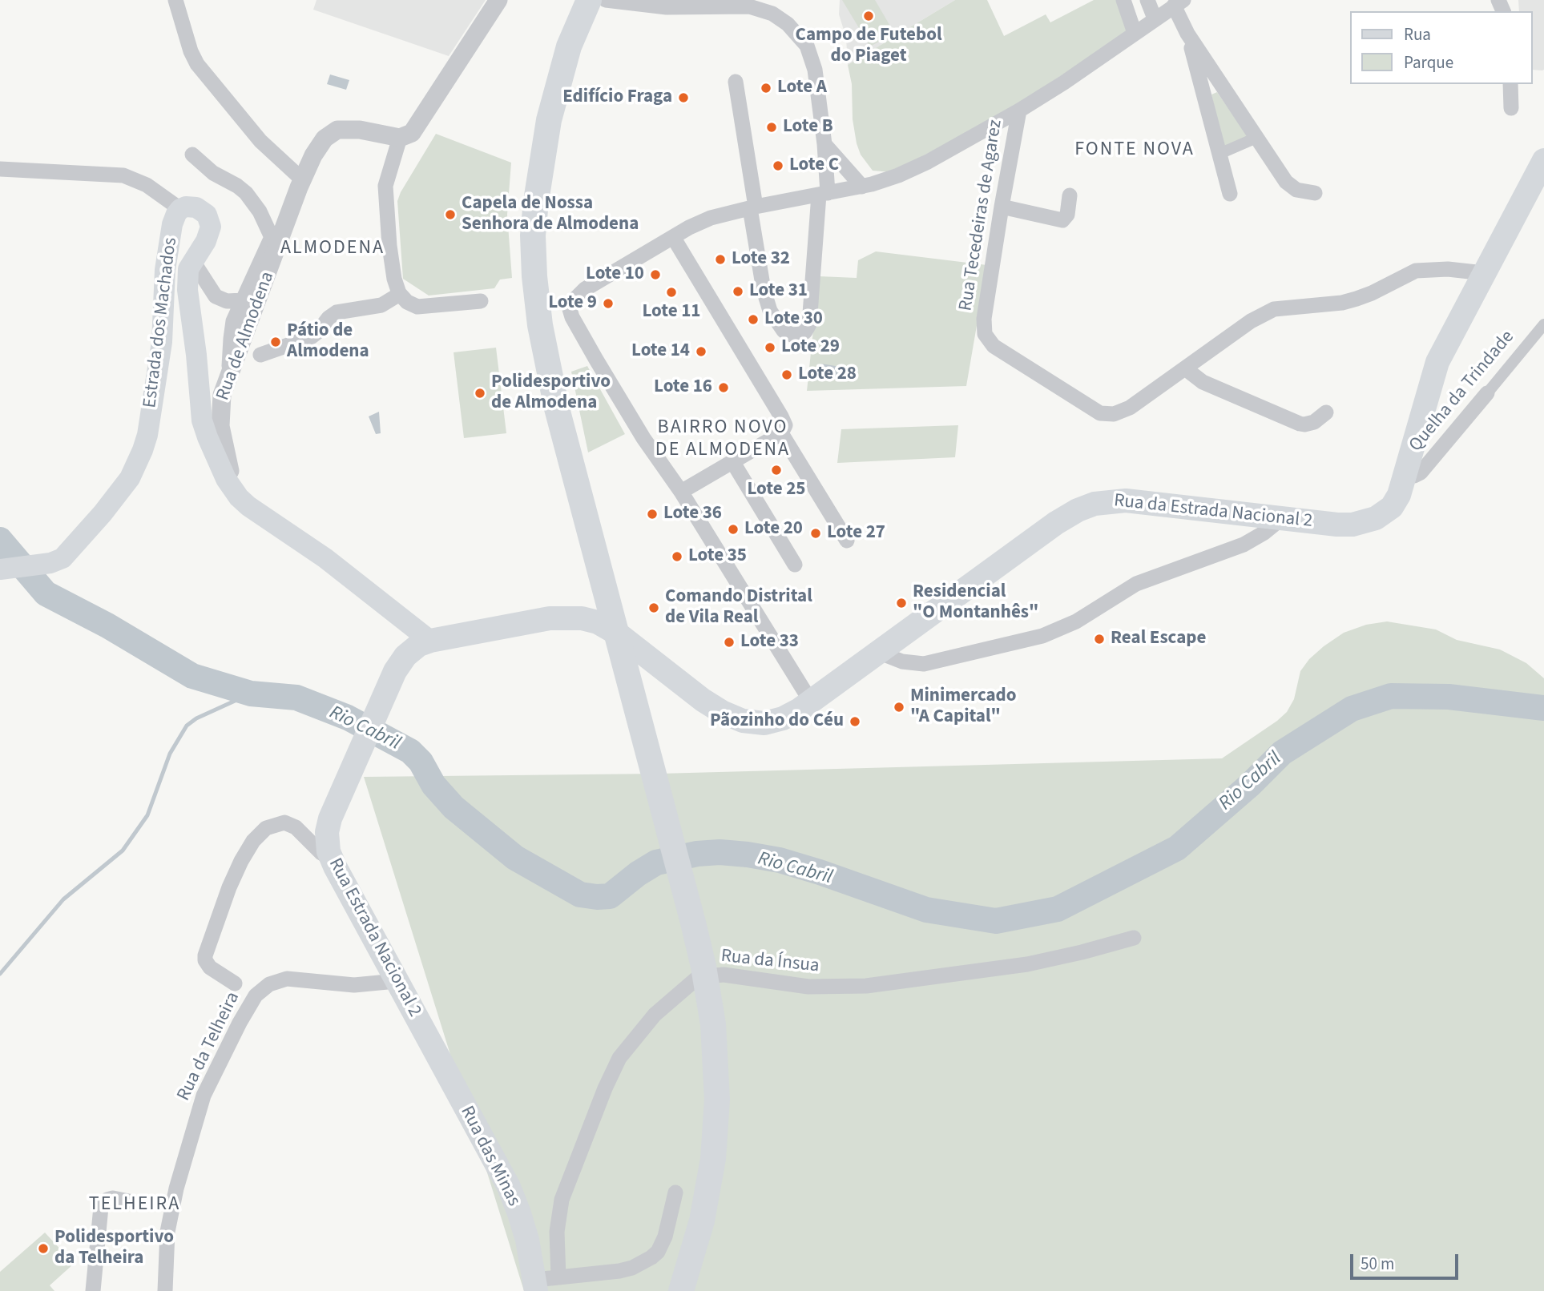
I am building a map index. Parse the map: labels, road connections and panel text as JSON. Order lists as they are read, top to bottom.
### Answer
{
  "streets": {
    "main road": [
      "Estrada dos Machados",
      "Rua da Estrada Nacional 2",
      "Rua Estrada Nacional 2",
      "Rua das Minas"
    ],
    "street": [
      "Rua Tecedeiras de Agarez",
      "Rua de Almodena",
      "Quelha da Trindade",
      "Rua da Ínsua",
      "Rua da Telheira"
    ]
  },
  "crossings": [
    ["Rua Tecedeiras de Agarez", "Rua da Estrada Nacional 2"],
    ["Estrada dos Machados", "Rua de Almodena"],
    ["Estrada dos Machados", "Rua da Estrada Nacional 2"],
    ["Quelha da Trindade", "Rua da Estrada Nacional 2"],
    ["Rua da Estrada Nacional 2", "Rua Estrada Nacional 2"],
    ["Rua Estrada Nacional 2", "Rua da Telheira"],
    ["Rua Estrada Nacional 2", "Rua das Minas"]
  ],
  "districts": [
    "FONTE NOVA",
    "ALMODENA",
    "BAIRRO NOVO DE ALMODENA",
    "TELHEIRA"
  ],
  "water": ["Rio Cabril"],
  "places": [
    "Campo de Futebol do Piaget",
    "Lote A",
    "Edifício Fraga",
    "Lote B",
    "Lote C",
    "Capela de Nossa Senhora de Almodena",
    "Lote 32",
    "Lote 10",
    "Lote 31",
    "Lote 11",
    "Lote 9",
    "Lote 30",
    "Pátio de Almodena",
    "Lote 29",
    "Lote 14",
    "Lote 28",
    "Lote 16",
    "Polidesportivo de Almodena",
    "Lote 25",
    "Lote 36",
    "Lote 20",
    "Lote 27",
    "Lote 35",
    "Residencial \"O Montanhês\"",
    "Comando Distrital de Vila Real",
    "Real Escape",
    "Lote 33",
    "Minimercado \"A Capital\"",
    "Pãozinho do Céu",
    "Polidesportivo da Telheira"
  ],
  "legend": ["Rua", "Parque"],
  "scale_bar": "50 m"
}
